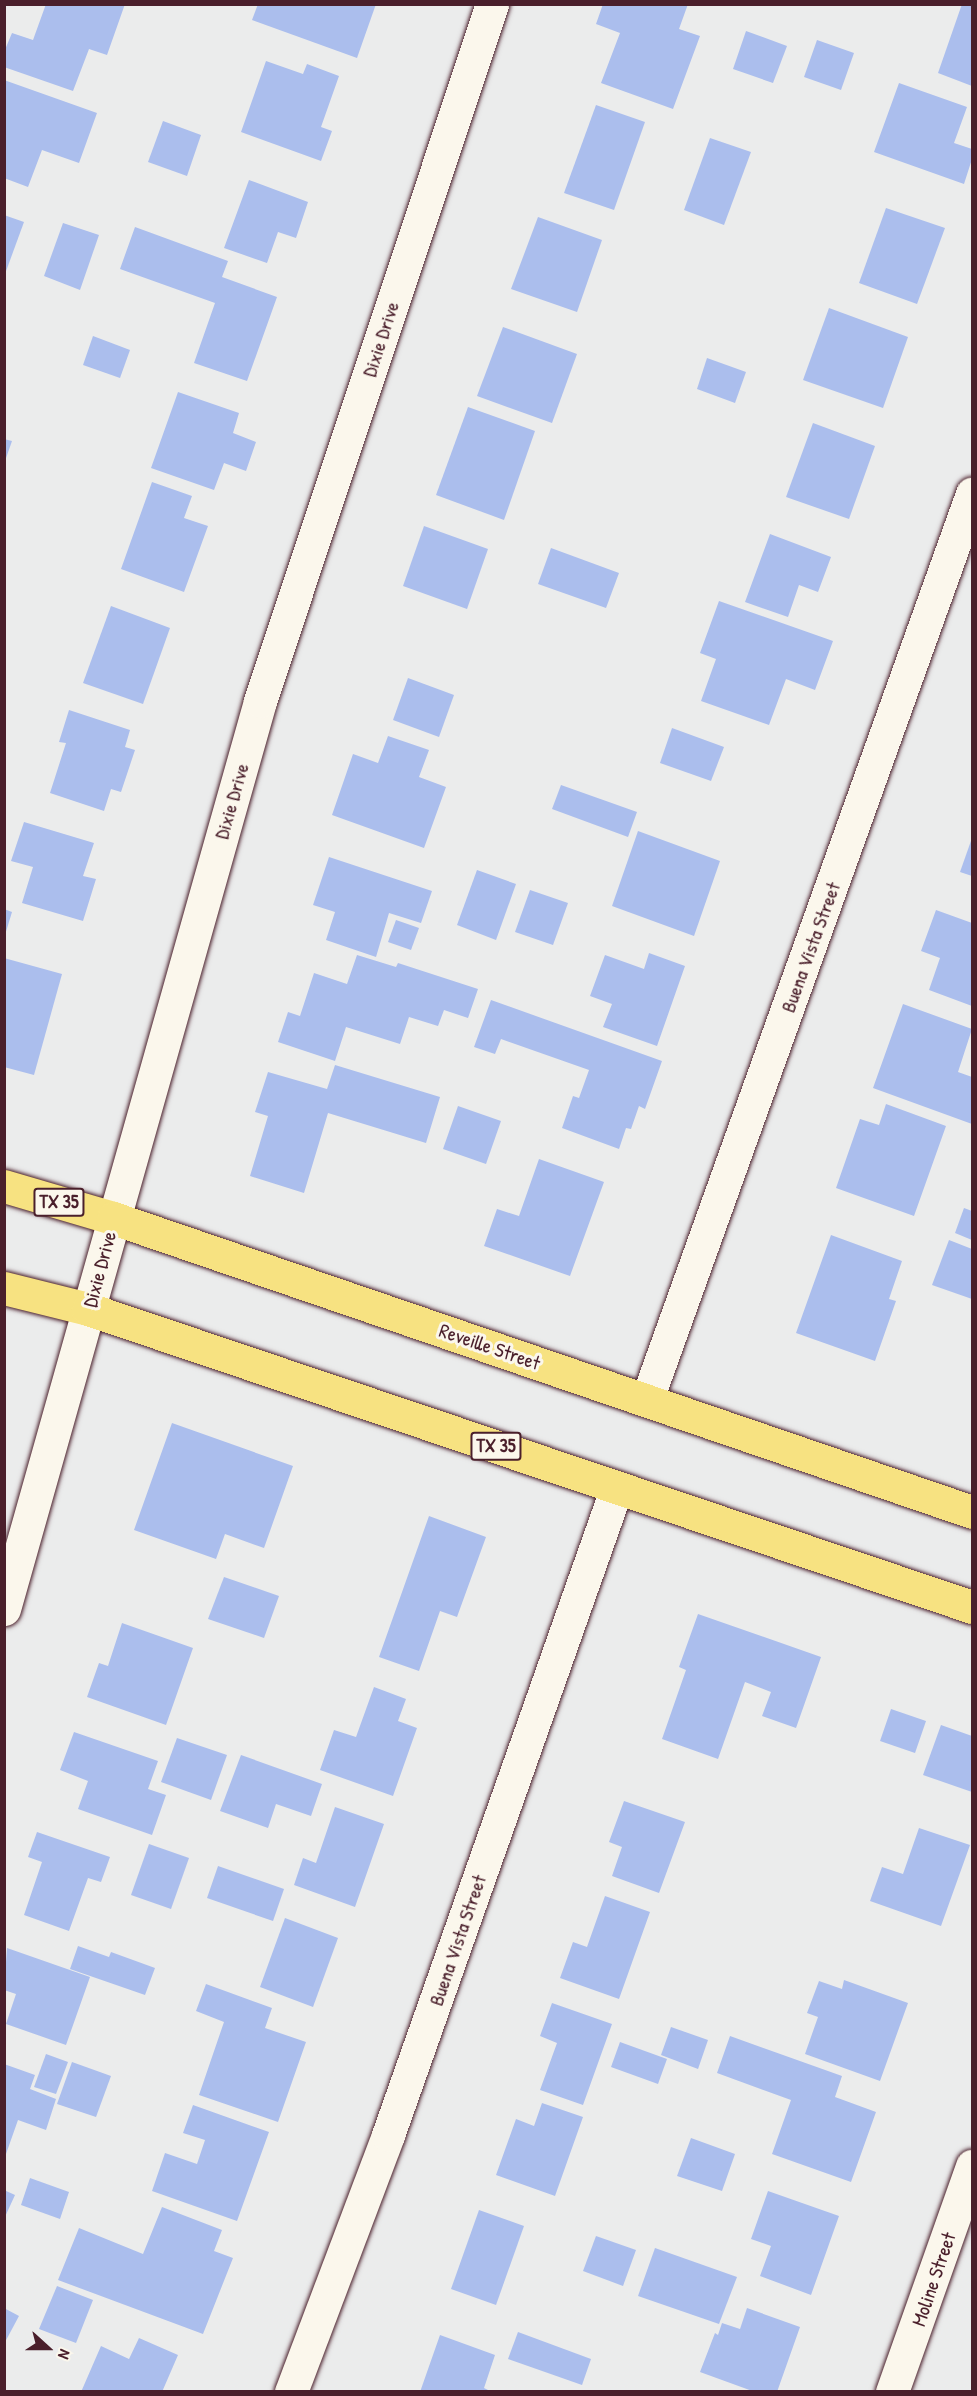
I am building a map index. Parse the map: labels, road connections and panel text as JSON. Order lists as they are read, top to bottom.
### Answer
{
  "streets": {
    "main road": ["TX 35", "Reveille Street"],
    "street": ["Dixie Drive", "Buena Vista Street", "Moline Street"]
  },
  "crossings": [
    ["Dixie Drive", "TX 35"],
    ["Dixie Drive", "Reveille Street"],
    ["Buena Vista Street", "TX 35"],
    ["Buena Vista Street", "Reveille Street"]
  ],
  "north": "right"
}
